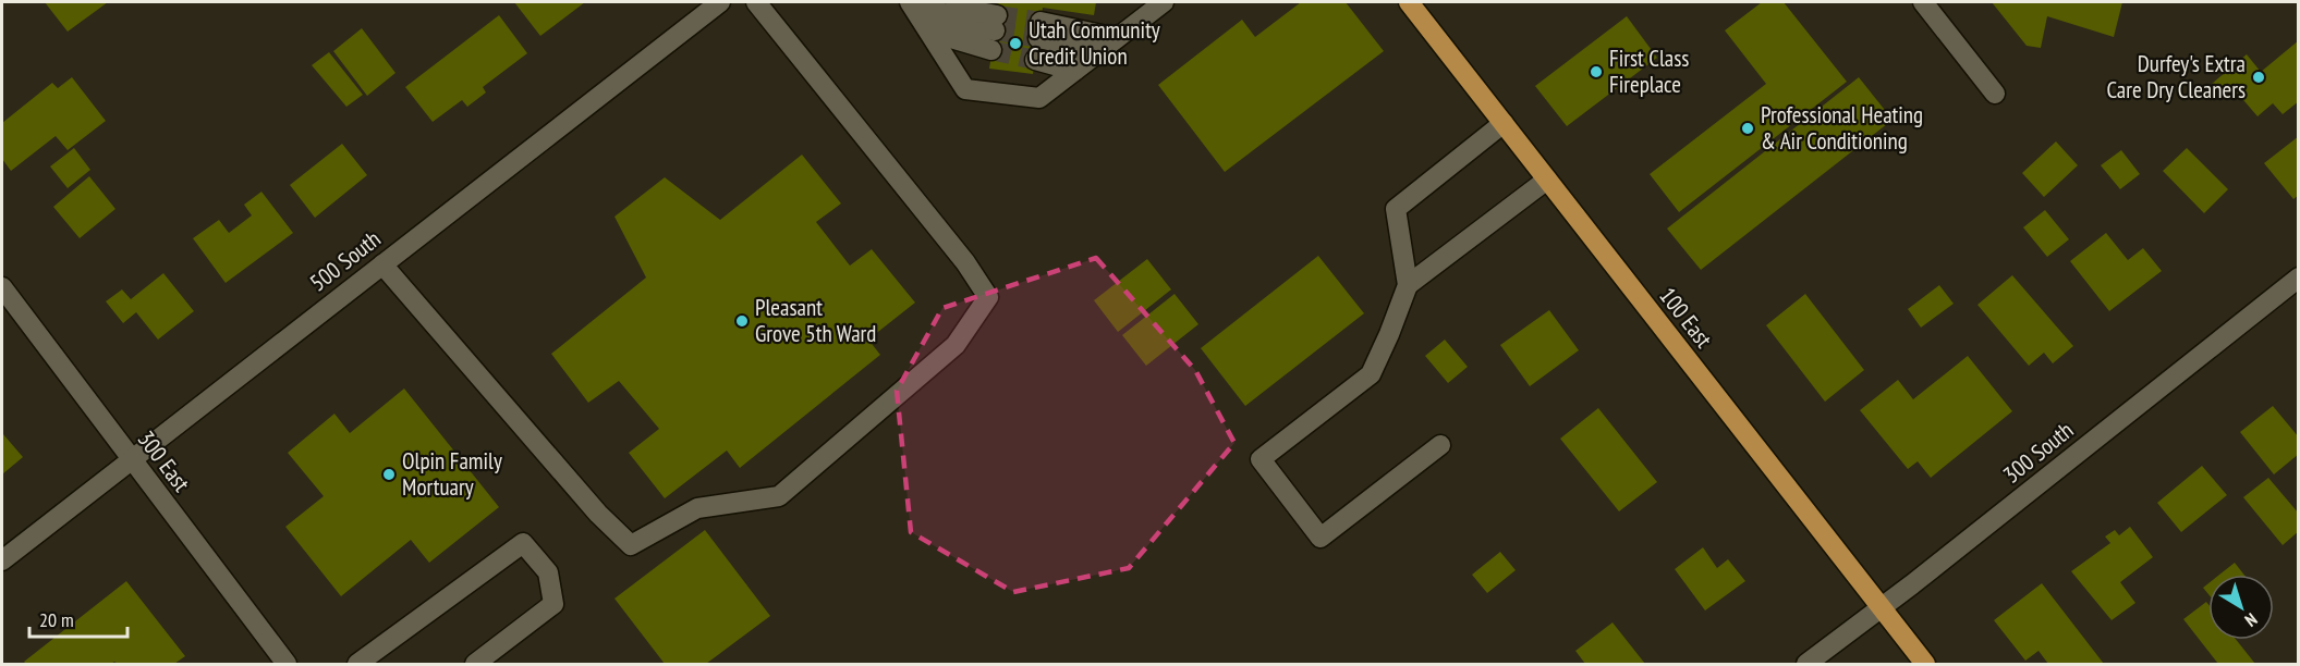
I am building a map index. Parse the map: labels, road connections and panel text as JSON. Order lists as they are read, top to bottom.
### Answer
{
  "streets": {
    "main road": ["100 East"],
    "street": ["500 South", "300 South", "300 East"]
  },
  "crossings": [
    ["500 South", "300 East"],
    ["100 East", "300 South"]
  ],
  "places": [
    "Utah Community Credit Union",
    "First Class Fireplace",
    "Durfey's Extra Care Dry Cleaners",
    "Professional Heating & Air Conditioning",
    "Pleasant Grove 5th Ward",
    "Olpin Family Mortuary"
  ],
  "scale_bar": "20 m",
  "north": "bottom right"
}
